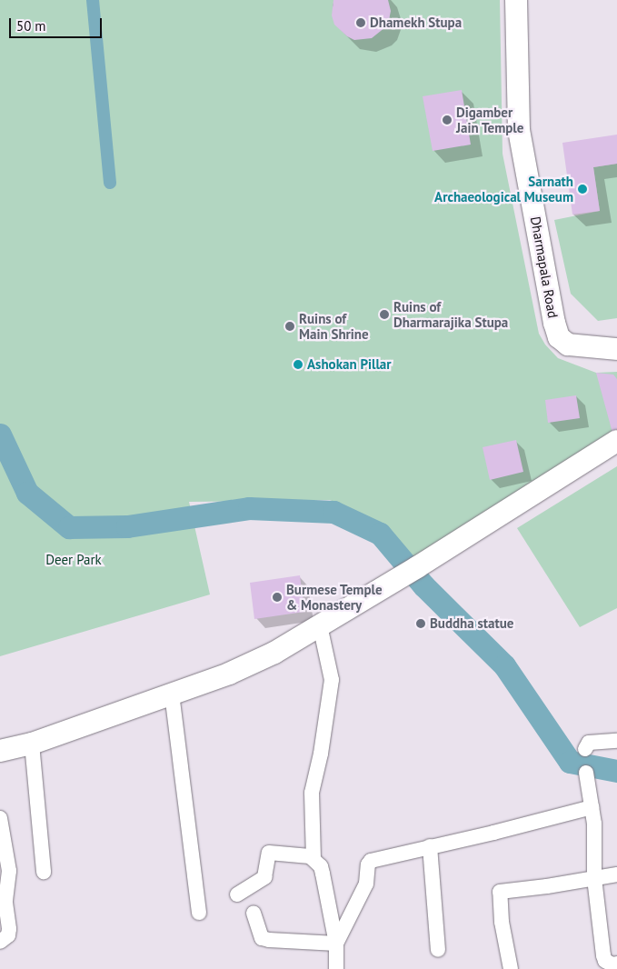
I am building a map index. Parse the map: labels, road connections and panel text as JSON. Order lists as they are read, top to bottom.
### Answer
{
  "streets": {
    "street": ["Dharmapala Road"]
  },
  "parks": ["Deer Park"],
  "places": [
    "Dhamekh Stupa",
    "Digamber Jain Temple",
    "Sarnath Archaeological Museum",
    "Ruins of Dharmarajika Stupa",
    "Ruins of Main Shrine",
    "Ashokan Pillar",
    "Burmese Temple & Monastery",
    "Buddha statue"
  ],
  "scale_bar": "50 m"
}
